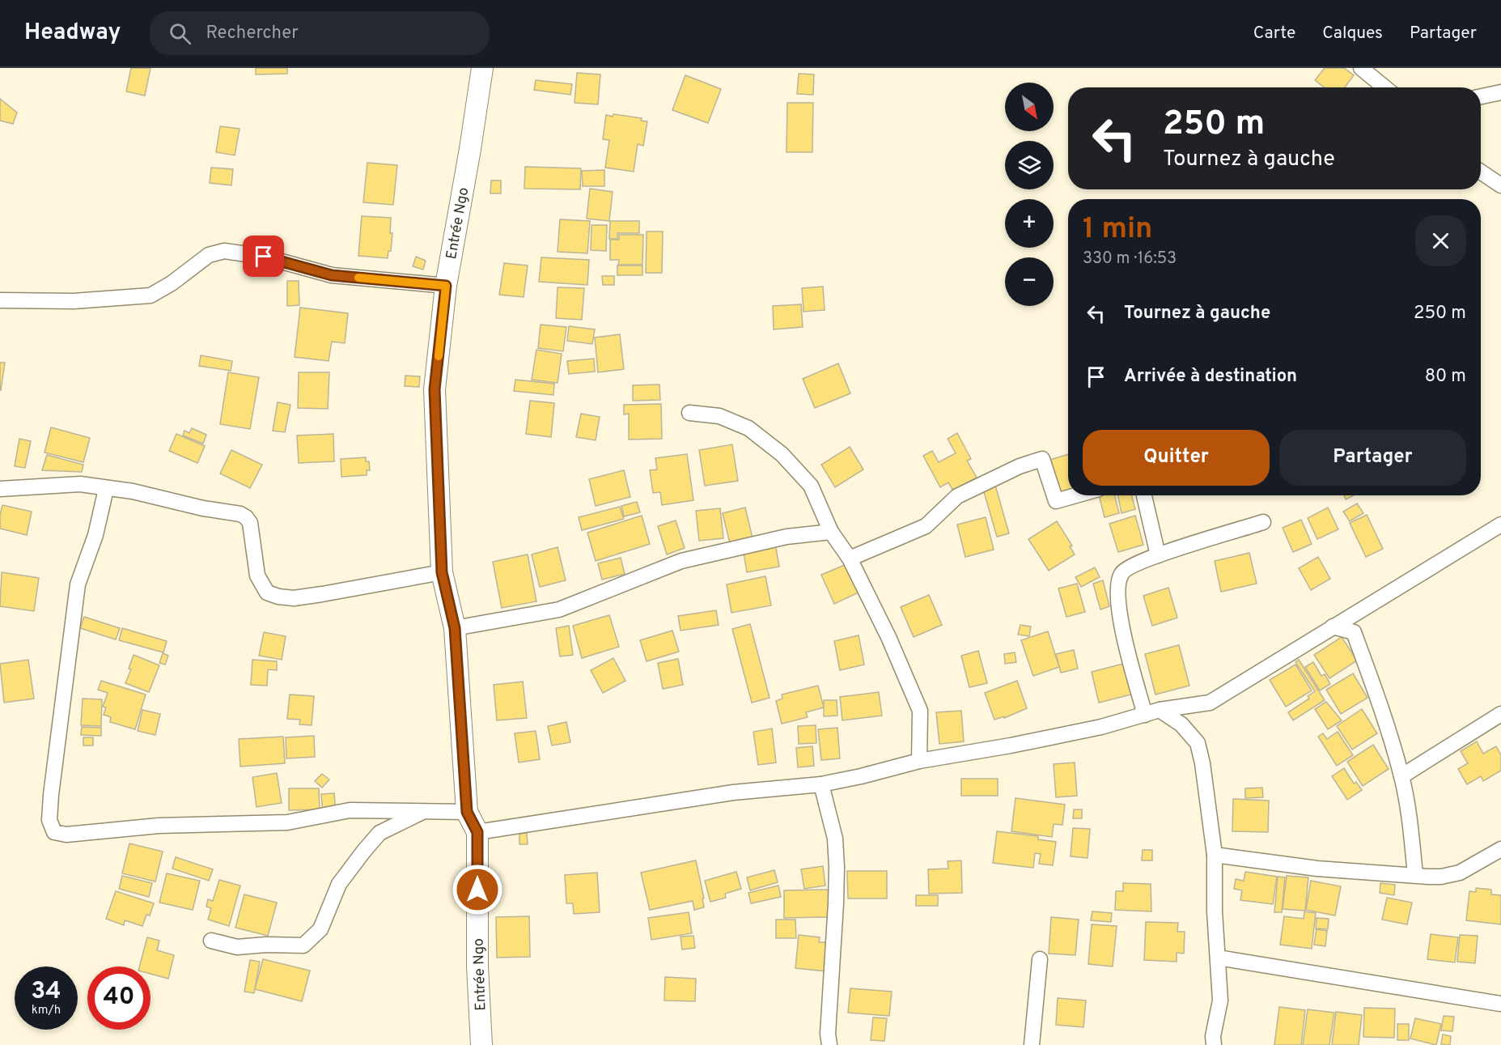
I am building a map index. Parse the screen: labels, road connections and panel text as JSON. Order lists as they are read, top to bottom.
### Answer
{
  "streets": {
    "street": ["Entrée Ngo"]
  },
  "north": "bottom right",
  "page": {
    "header": "Headway",
    "search": "Rechercher",
    "nav": ["Carte", "Calques", "Partager"],
    "map_buttons": ["+", "−"],
    "turn": ["250 m", "Tournez à gauche"],
    "heading": ["1 min", "330 m · 16:53"],
    "list": [
      {
        "name": "Tournez à gauche",
        "value": "250 m"
      },
      {
        "name": "Arrivée à destination",
        "value": "80 m"
      }
    ],
    "buttons": ["Quitter", "Partager"],
    "speed": "34 km/h",
    "limit": "40"
  }
}
